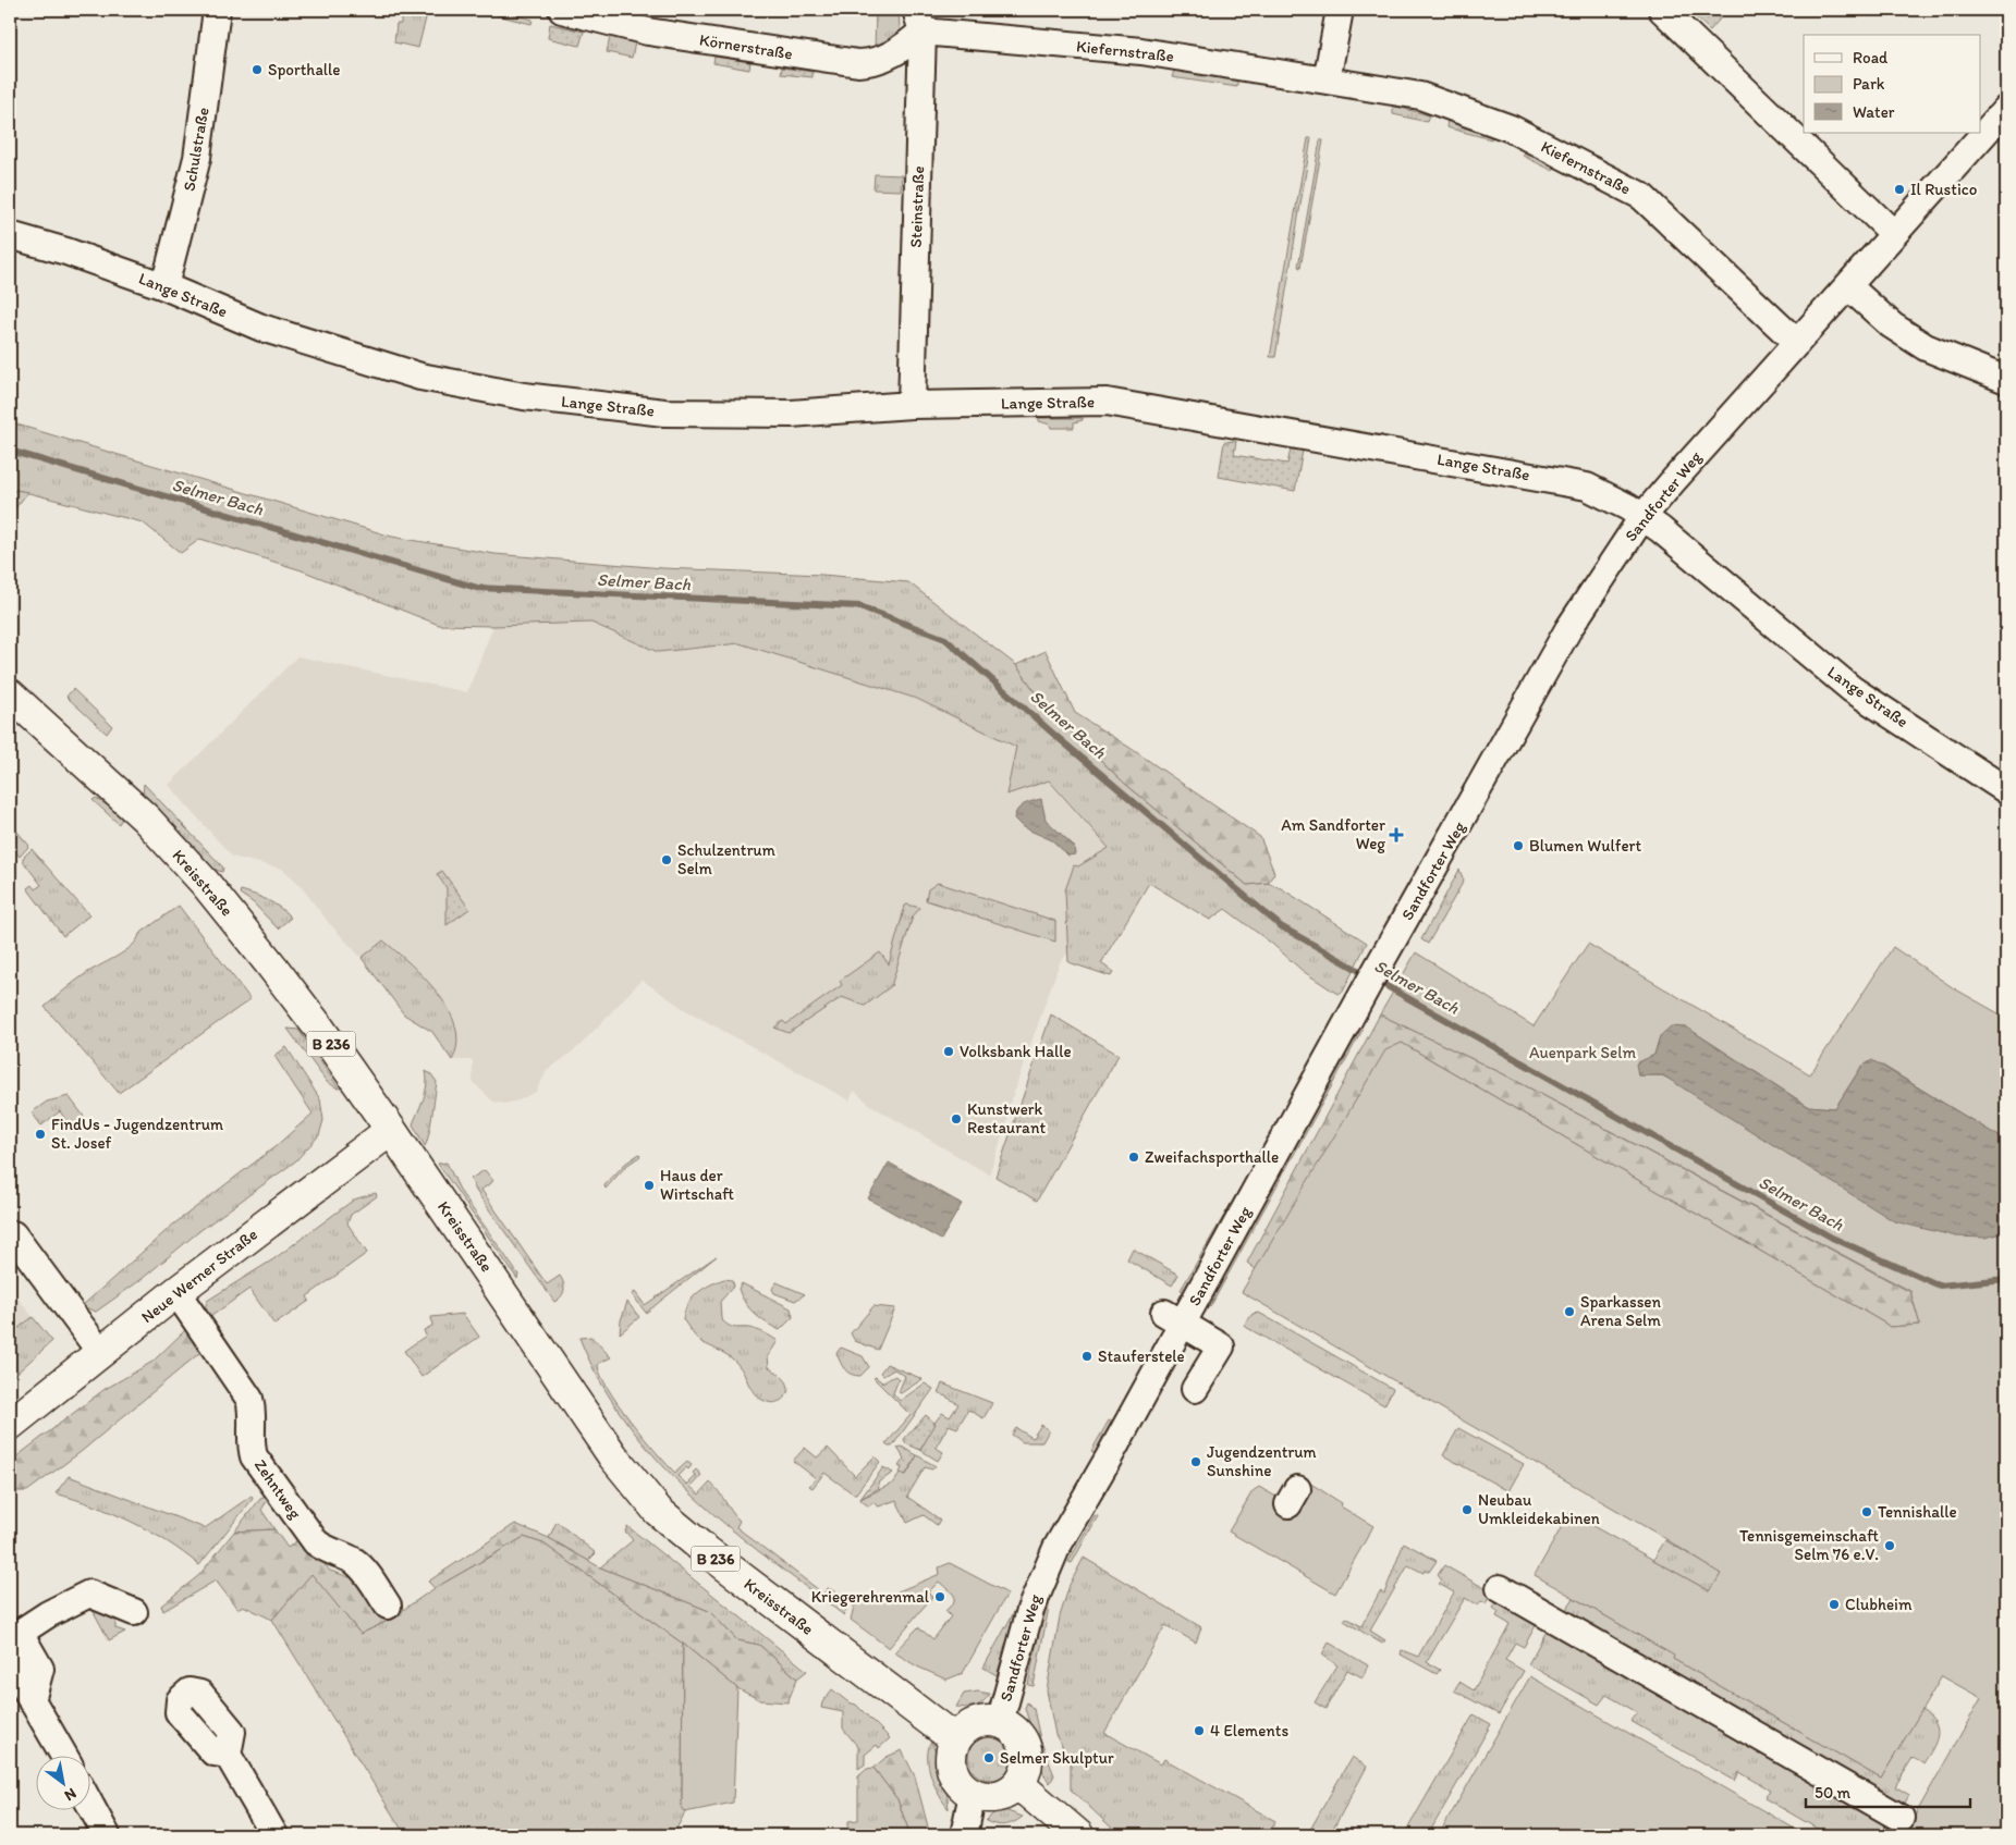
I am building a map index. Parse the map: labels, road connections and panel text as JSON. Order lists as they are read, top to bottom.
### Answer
{
  "streets": {
    "main road": ["Kreisstraße", "B 236", "Neue Werner Straße"],
    "street": [
      "Körnerstraße",
      "Kiefernstraße",
      "Schulstraße",
      "Steinstraße",
      "Lange Straße",
      "Sandforter Weg",
      "Zehntweg"
    ]
  },
  "crossings": [
    ["Körnerstraße", "Kiefernstraße"],
    ["Körnerstraße", "Steinstraße"],
    ["Kiefernstraße", "Steinstraße"],
    ["Kiefernstraße", "Sandforter Weg"],
    ["Schulstraße", "Lange Straße"],
    ["Steinstraße", "Lange Straße"],
    ["Lange Straße", "Sandforter Weg"],
    ["Sandforter Weg", "Kreisstraße"],
    ["Kreisstraße", "Neue Werner Straße"],
    ["Neue Werner Straße", "Zehntweg"]
  ],
  "water": ["Selmer Bach"],
  "parks": ["Auenpark Selm"],
  "places": {
    "other": [
      "Sporthalle",
      "Il Rustico",
      "Blumen Wulfert",
      "Schulzentrum Selm",
      "Volksbank Halle",
      "Kunstwerk Restaurant",
      "FindUs - Jugendzentrum St. Josef",
      "Zweifachsporthalle",
      "Haus der Wirtschaft",
      "Sparkassen Arena Selm",
      "Stauferstele",
      "Jugendzentrum Sunshine",
      "Neubau Umkleidekabinen",
      "Tennishalle",
      "Tennisgemeinschaft Selm 76 e.V.",
      "Kriegerehrenmal",
      "Clubheim",
      "4 Elements",
      "Selmer Skulptur"
    ],
    "health": ["Am Sandforter Weg"]
  },
  "legend": ["Road", "Park", "Water"],
  "scale_bar": "50 m",
  "north": "bottom right"
}
